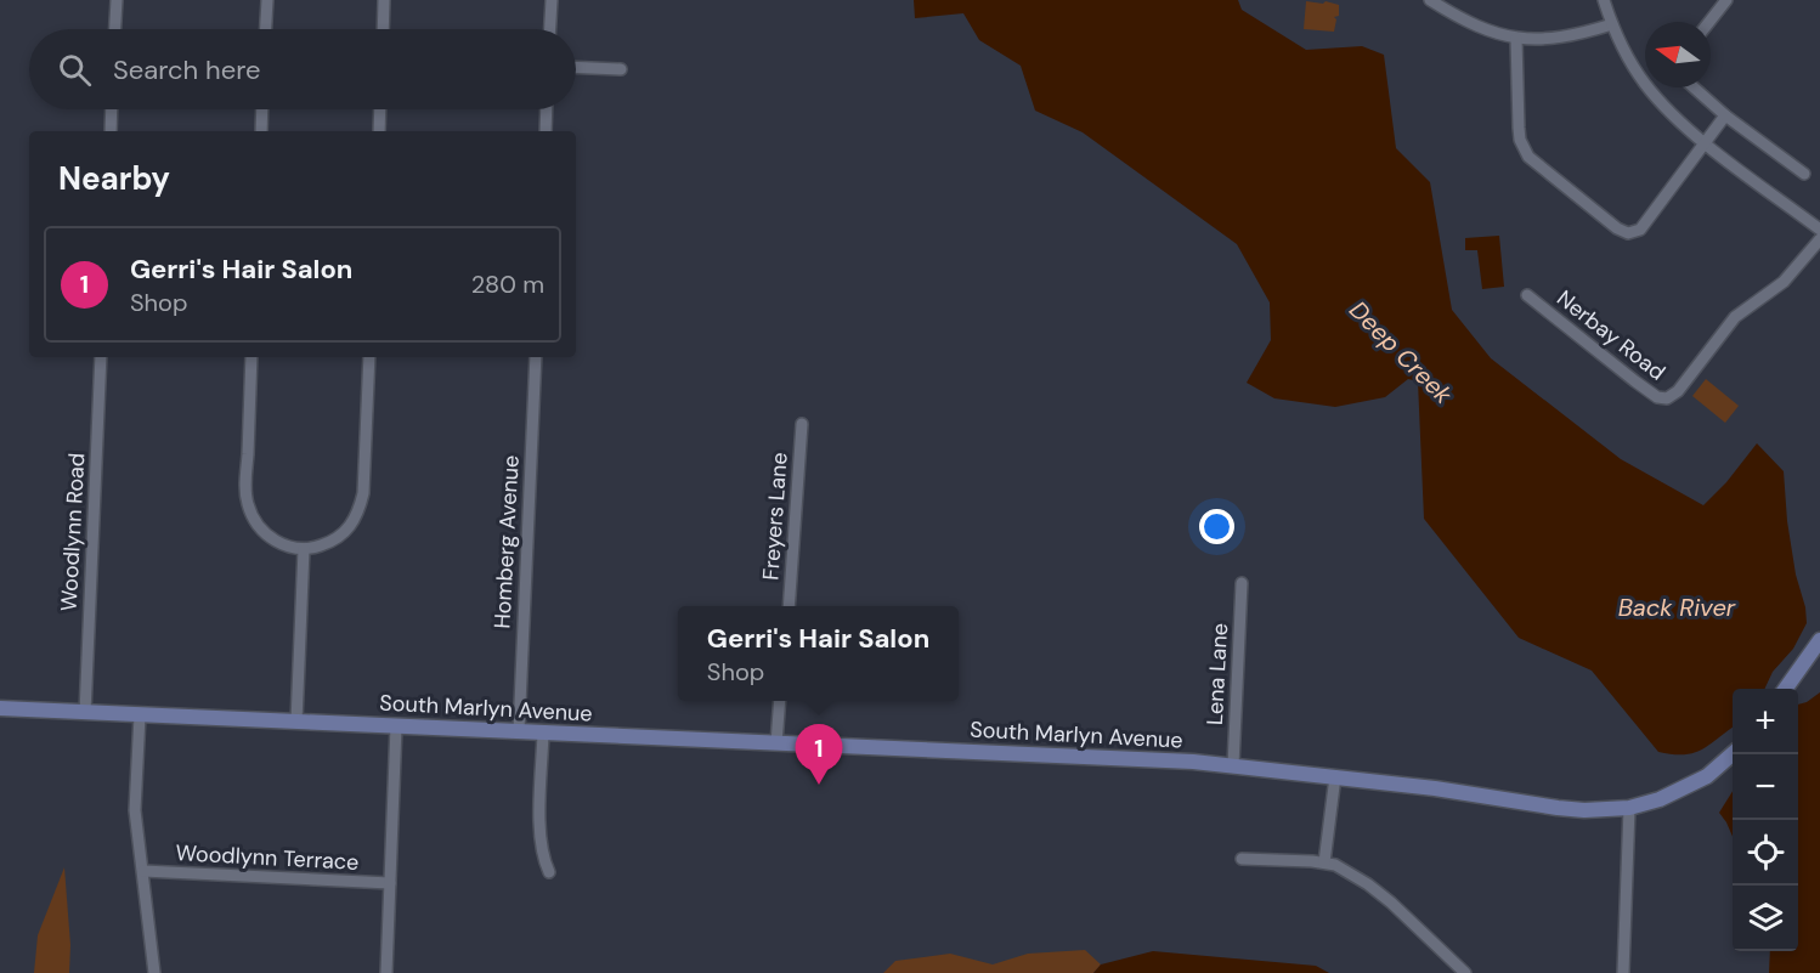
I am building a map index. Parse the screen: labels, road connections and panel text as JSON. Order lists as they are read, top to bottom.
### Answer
{
  "streets": {
    "street": [
      "Nerbay Road",
      "Freyers Lane",
      "Woodlynn Road",
      "Homberg Avenue",
      "Lena Lane",
      "South Marlyn Avenue",
      "Woodlynn Terrace"
    ]
  },
  "crossings": [
    ["Woodlynn Road", "South Marlyn Avenue"],
    ["Homberg Avenue", "South Marlyn Avenue"],
    ["Lena Lane", "South Marlyn Avenue"]
  ],
  "water": ["Deep Creek", "Back River"],
  "north": "left",
  "page": {
    "search": "Search here",
    "heading": "Nearby",
    "list": [
      {
        "mark": "1",
        "name": "Gerri's Hair Salon",
        "note": "Shop",
        "value": "280 m"
      }
    ],
    "popup": ["Gerri's Hair Salon", "Shop"],
    "map_buttons": ["+", "−"],
    "pins": "1"
  }
}
